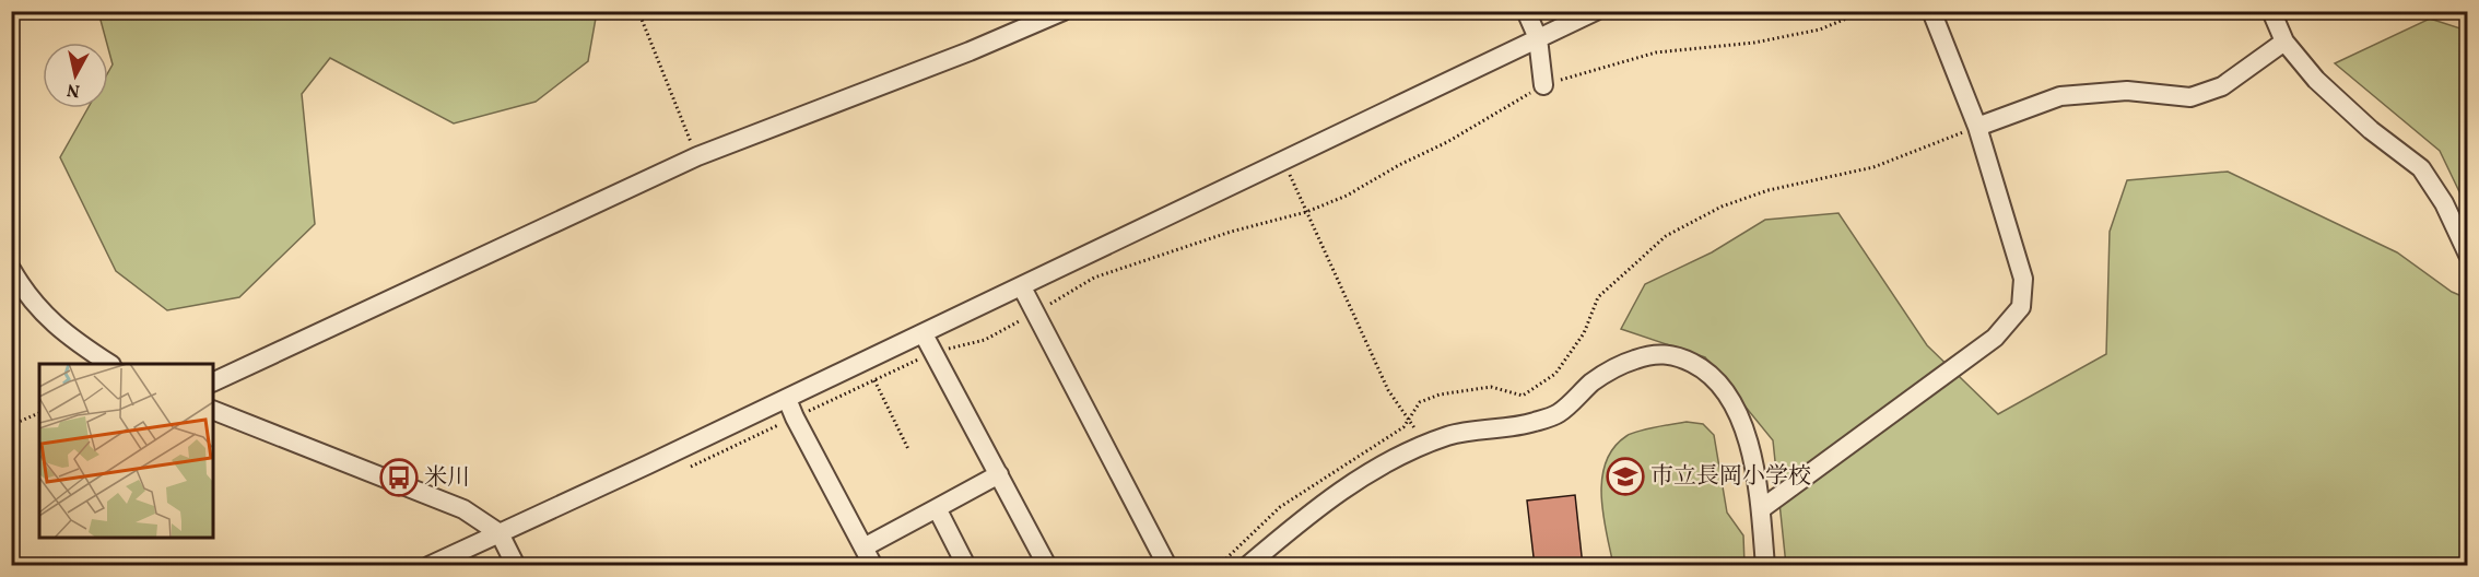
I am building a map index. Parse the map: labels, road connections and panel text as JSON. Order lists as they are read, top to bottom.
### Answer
{
  "places": {
    "school or university": ["市立長岡小学校"],
    "bus stop": ["米川"]
  },
  "north": "bottom"
}
